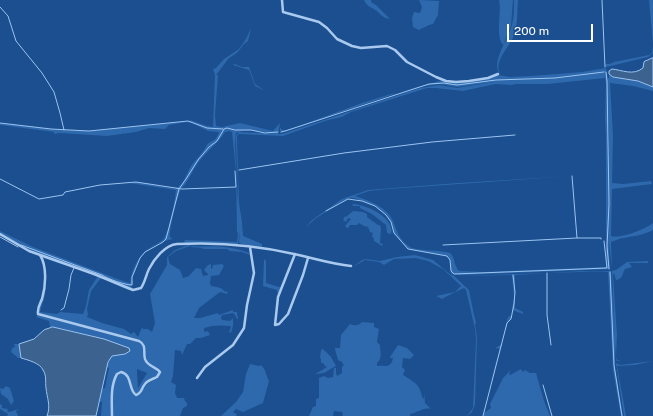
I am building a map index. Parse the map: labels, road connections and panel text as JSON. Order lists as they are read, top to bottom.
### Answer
{
  "scale_bar": "200 m"
}
